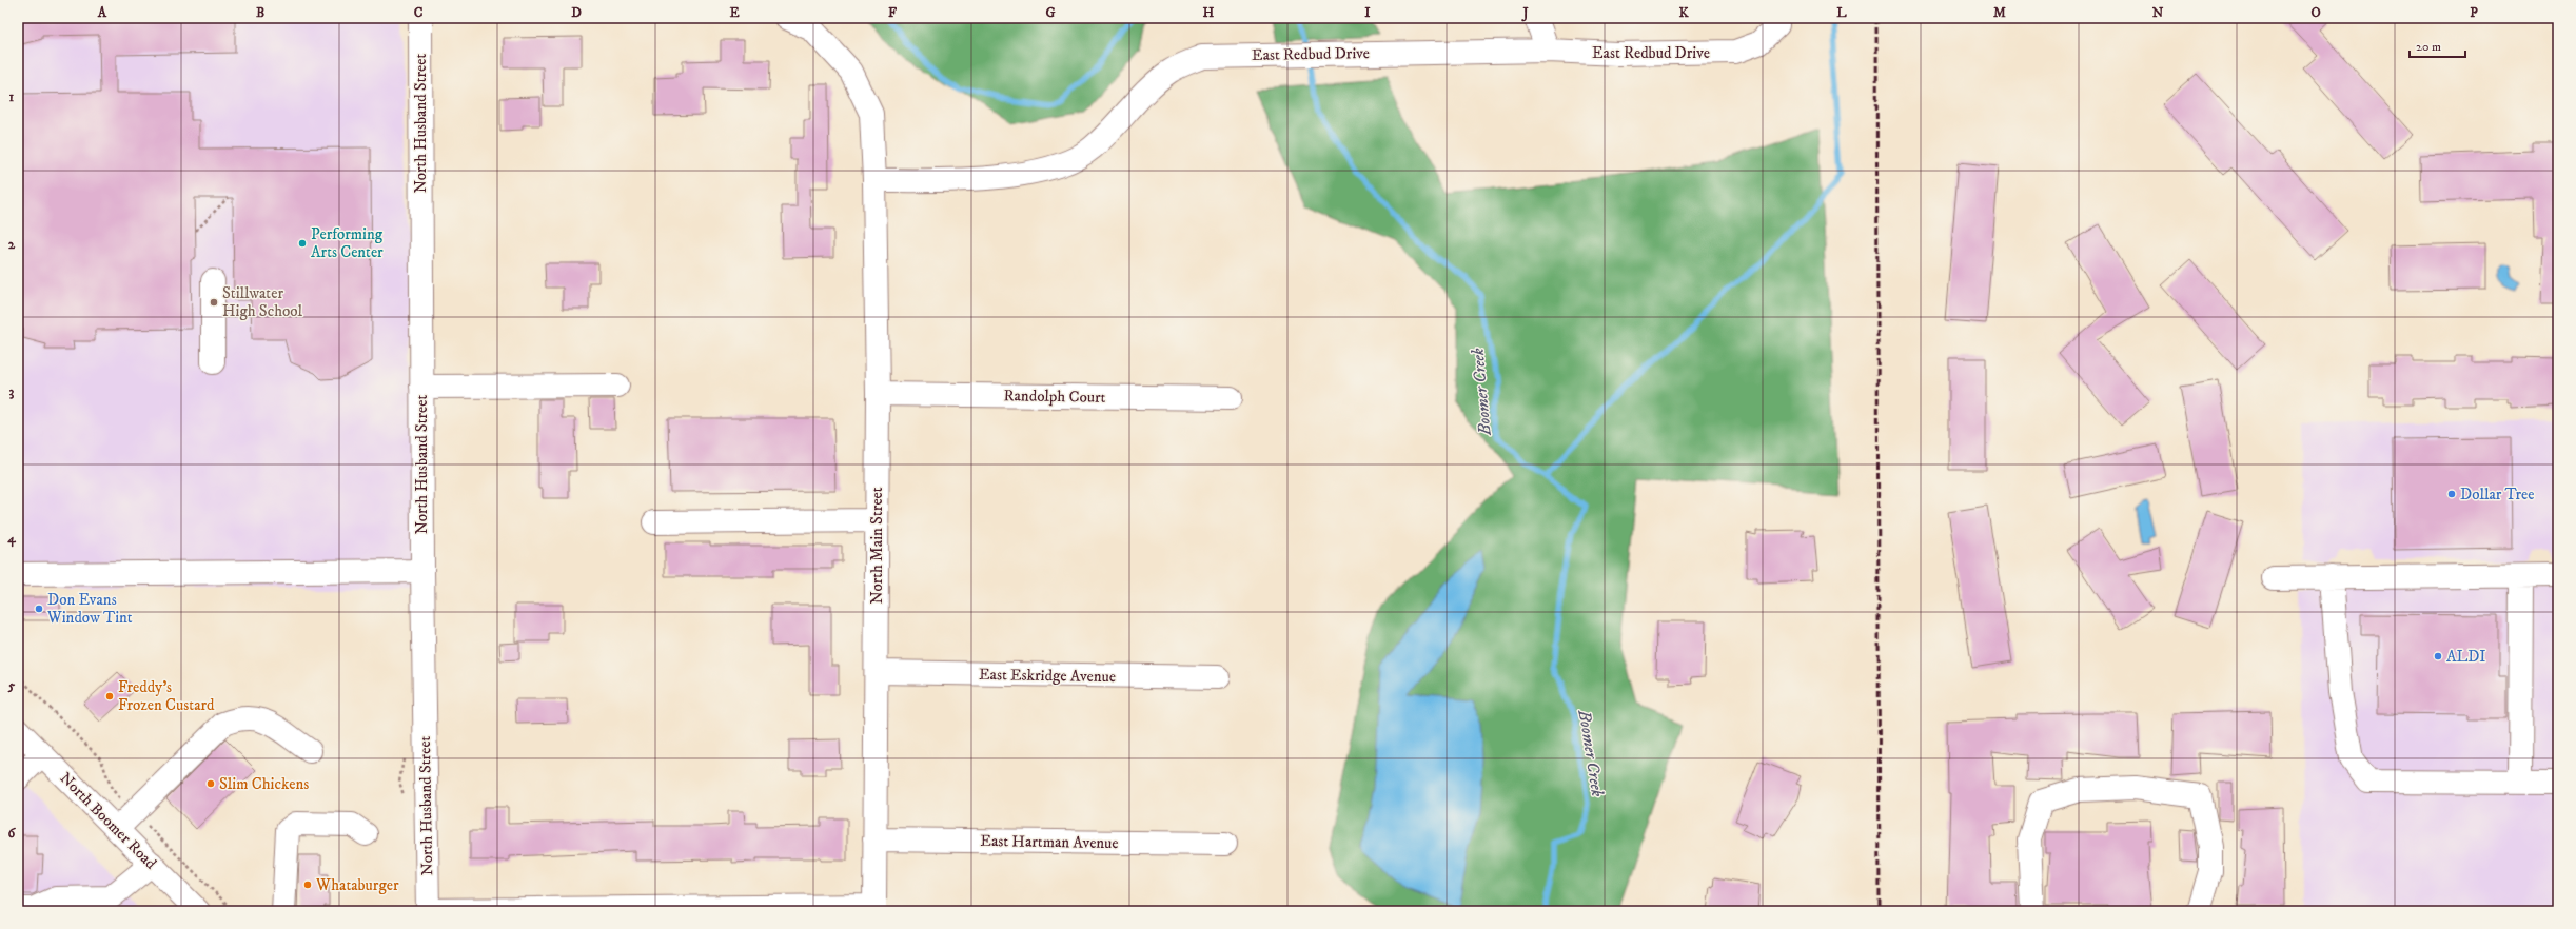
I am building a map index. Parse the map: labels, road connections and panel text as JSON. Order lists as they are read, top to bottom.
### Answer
{
  "streets": {
    "street": [
      "East Redbud Drive",
      "North Husband Street",
      "Randolph Court",
      "North Main Street",
      "East Eskridge Avenue",
      "North Boomer Road",
      "East Hartman Avenue"
    ]
  },
  "crossings": [
    ["East Redbud Drive", "North Main Street"],
    ["Randolph Court", "North Main Street"],
    ["North Main Street", "East Eskridge Avenue"],
    ["North Main Street", "East Hartman Avenue"]
  ],
  "water": ["Boomer Creek"],
  "places": [
    "Performing Arts Center",
    "Stillwater High School",
    "Dollar Tree",
    "Don Evans Window Tint",
    "ALDI",
    "Freddy's Frozen Custard",
    "Slim Chickens",
    "Whataburger"
  ],
  "scale_bar": "20 m",
  "grid": {
    "columns": [
      "A",
      "B",
      "C",
      "D",
      "E",
      "F",
      "G",
      "H",
      "I",
      "J",
      "K",
      "L",
      "M",
      "N",
      "O",
      "P"
    ],
    "rows": [
      "1",
      "2",
      "3",
      "4",
      "5",
      "6"
    ]
  }
}
